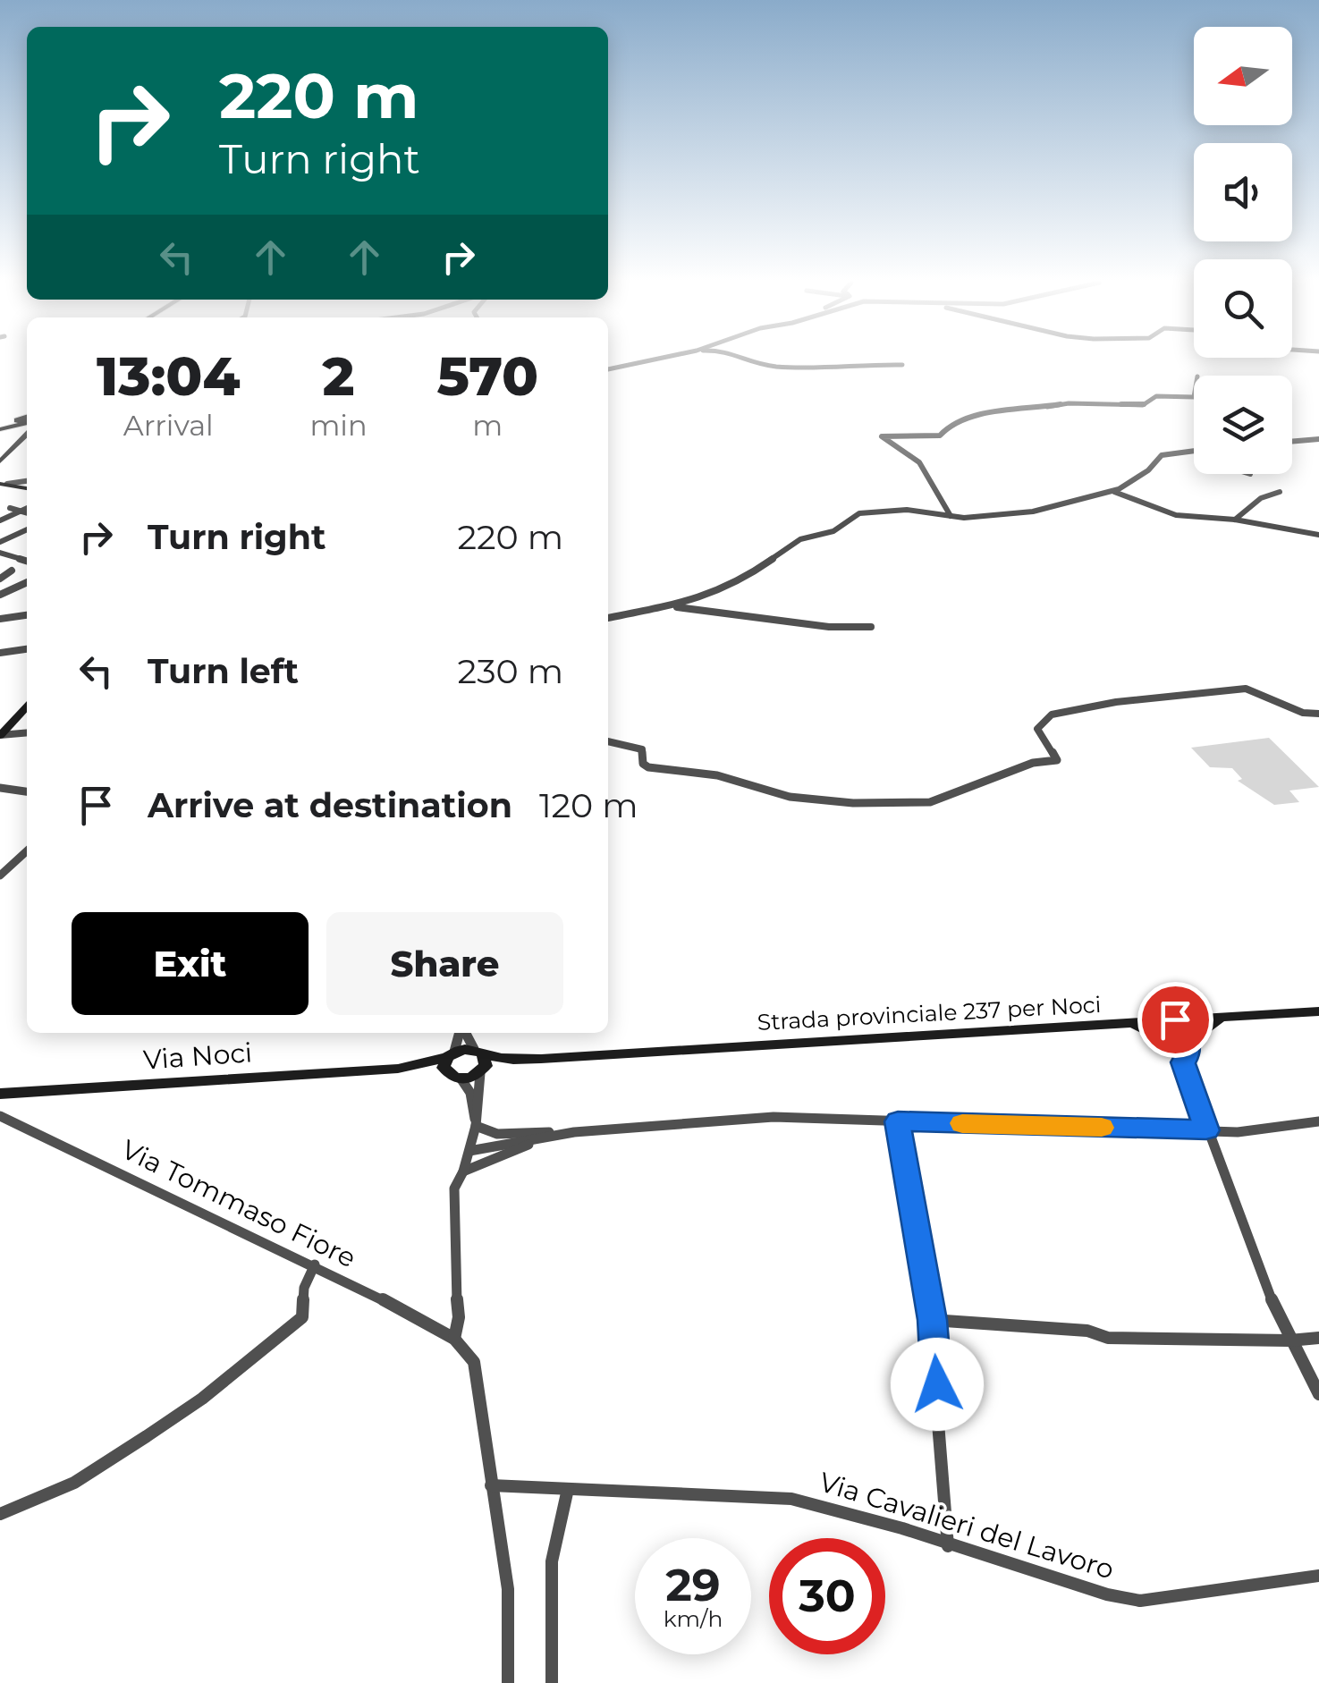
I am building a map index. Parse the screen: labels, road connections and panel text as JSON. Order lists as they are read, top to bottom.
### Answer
{
  "streets": {
    "main road": ["Strada provinciale 237 per Noci", "Via Noci"],
    "street": ["Via Tommaso Fiore", "Via Cavalieri del Lavoro"]
  },
  "crossings": [
    ["Strada provinciale 237 per Noci", "Via Noci"]
  ],
  "north": "left",
  "page": {
    "turn": ["220 m", "Turn right"],
    "eta": [
      "13:04",
      "Arrival",
      "2",
      "min",
      "570",
      "m"
    ],
    "list": [
      {
        "name": "Turn right",
        "value": "220 m"
      },
      {
        "name": "Turn left",
        "value": "230 m"
      },
      {
        "name": "Arrive at destination",
        "value": "120 m"
      }
    ],
    "buttons": ["Exit", "Share"],
    "speed": "29 km/h",
    "limit": "30"
  }
}
